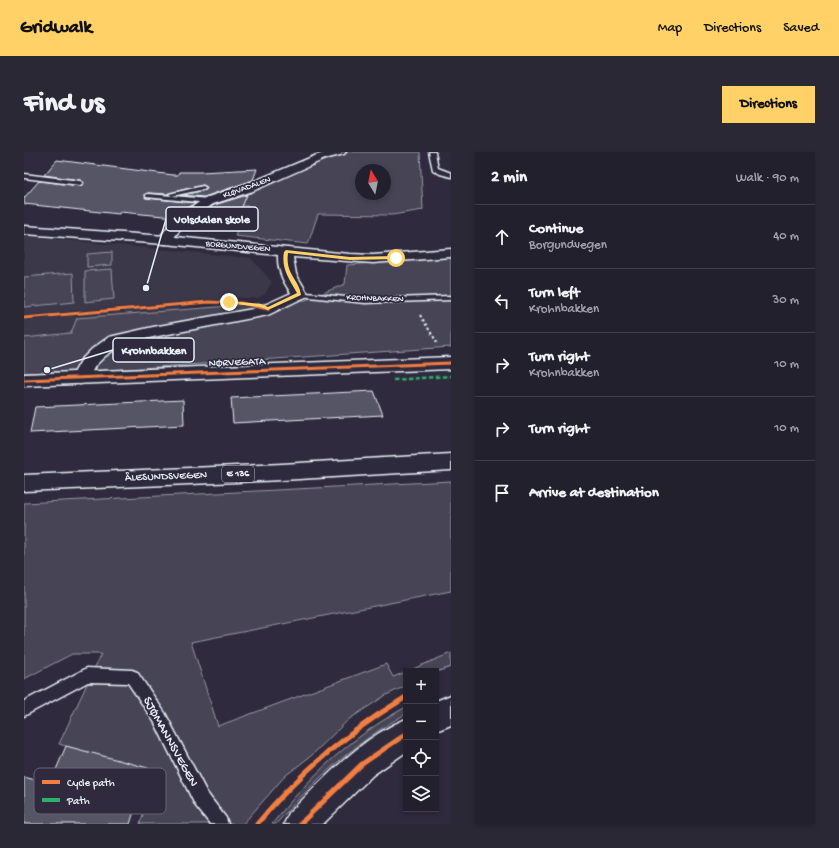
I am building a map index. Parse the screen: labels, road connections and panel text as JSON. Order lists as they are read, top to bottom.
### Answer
{
  "streets": {
    "main road": [
      "BORGUNDVEGEN",
      "NØRVEGATA",
      "E 136",
      "ÅLESUNDSVEGEN"
    ],
    "street": ["KLØVADALEN"],
    "lane": ["KROHNBAKKEN", "SJØMANNSVEGEN"]
  },
  "crossings": [
    ["KLØVADALEN", "BORGUNDVEGEN"]
  ],
  "places": ["Volsdalen skole", "Krohnbakken"],
  "legend": ["Cycle path", "Path"],
  "north": "top",
  "page": {
    "header": "Gridwalk",
    "nav": ["Map", "Directions", "Saved"],
    "buttons": "Directions",
    "title": "Find us",
    "heading": ["2 min", "Walk · 90 m"],
    "list": [
      ["Continue", "Borgundvegen", "40 m"],
      ["Turn left", "Krohnbakken", "30 m"],
      ["Turn right", "Krohnbakken", "10 m"],
      ["Turn right", "10 m"],
      "Arrive at destination"
    ],
    "map_buttons": ["+", "−"]
  }
}
